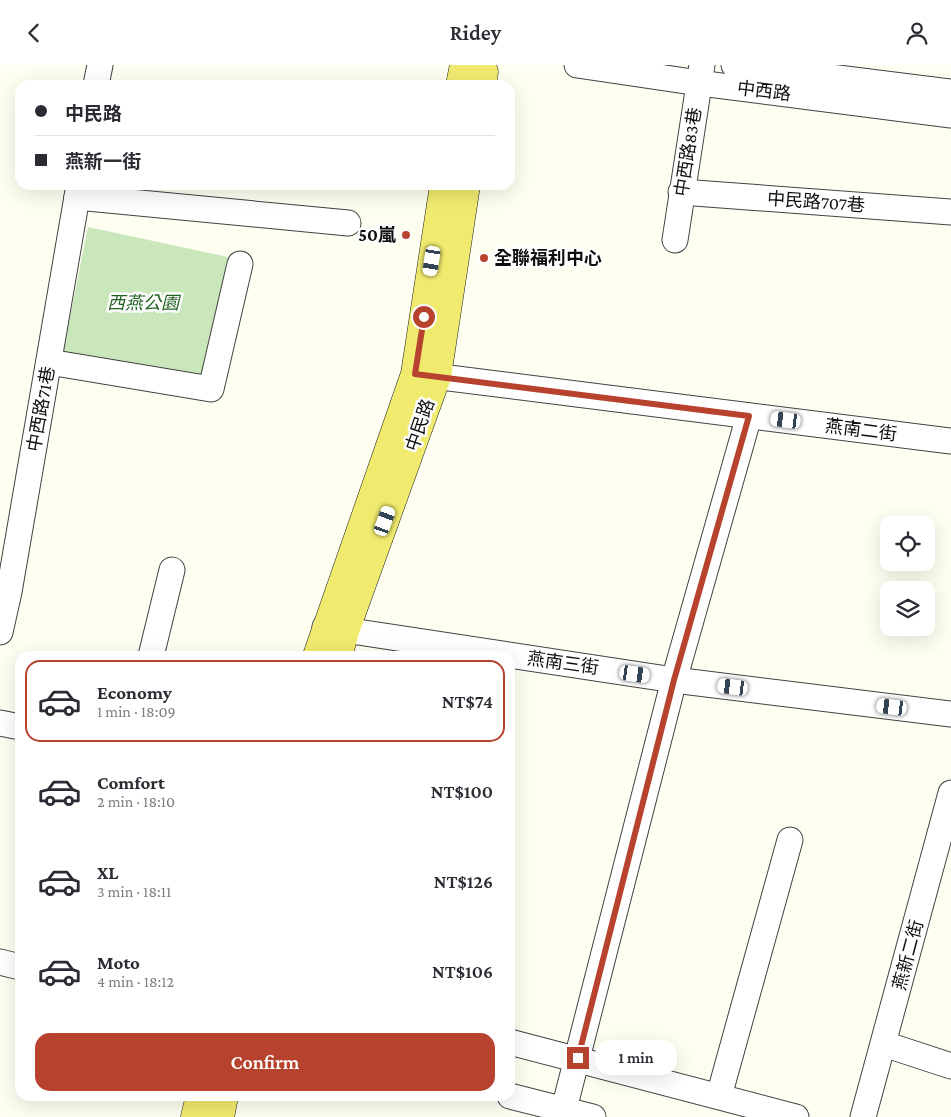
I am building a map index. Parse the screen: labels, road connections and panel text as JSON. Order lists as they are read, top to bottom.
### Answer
{
  "streets": {
    "main road": ["中民路"],
    "street": [
      "中西路",
      "中西路83巷",
      "中民路707巷",
      "中西路71巷",
      "燕南二街",
      "燕南三街",
      "燕新二街"
    ]
  },
  "crossings": [
    ["中西路", "中西路83巷"],
    ["中西路83巷", "中民路707巷"],
    ["中民路", "燕南二街"],
    ["中民路", "燕南三街"]
  ],
  "parks": ["西燕公園"],
  "places": ["50嵐", "全聯福利中心"],
  "page": {
    "header": "Ridey",
    "banner": ["中民路", "燕新一街"],
    "list": [
      {
        "name": "Economy",
        "note": "1 min · 18:09",
        "value": "NT$74"
      },
      {
        "name": "Comfort",
        "note": "2 min · 18:10",
        "value": "NT$100"
      },
      {
        "name": "XL",
        "note": "3 min · 18:11",
        "value": "NT$126"
      },
      {
        "name": "Moto",
        "note": "4 min · 18:12",
        "value": "NT$106"
      }
    ],
    "buttons": "Confirm",
    "bubble": "1 min"
  }
}
